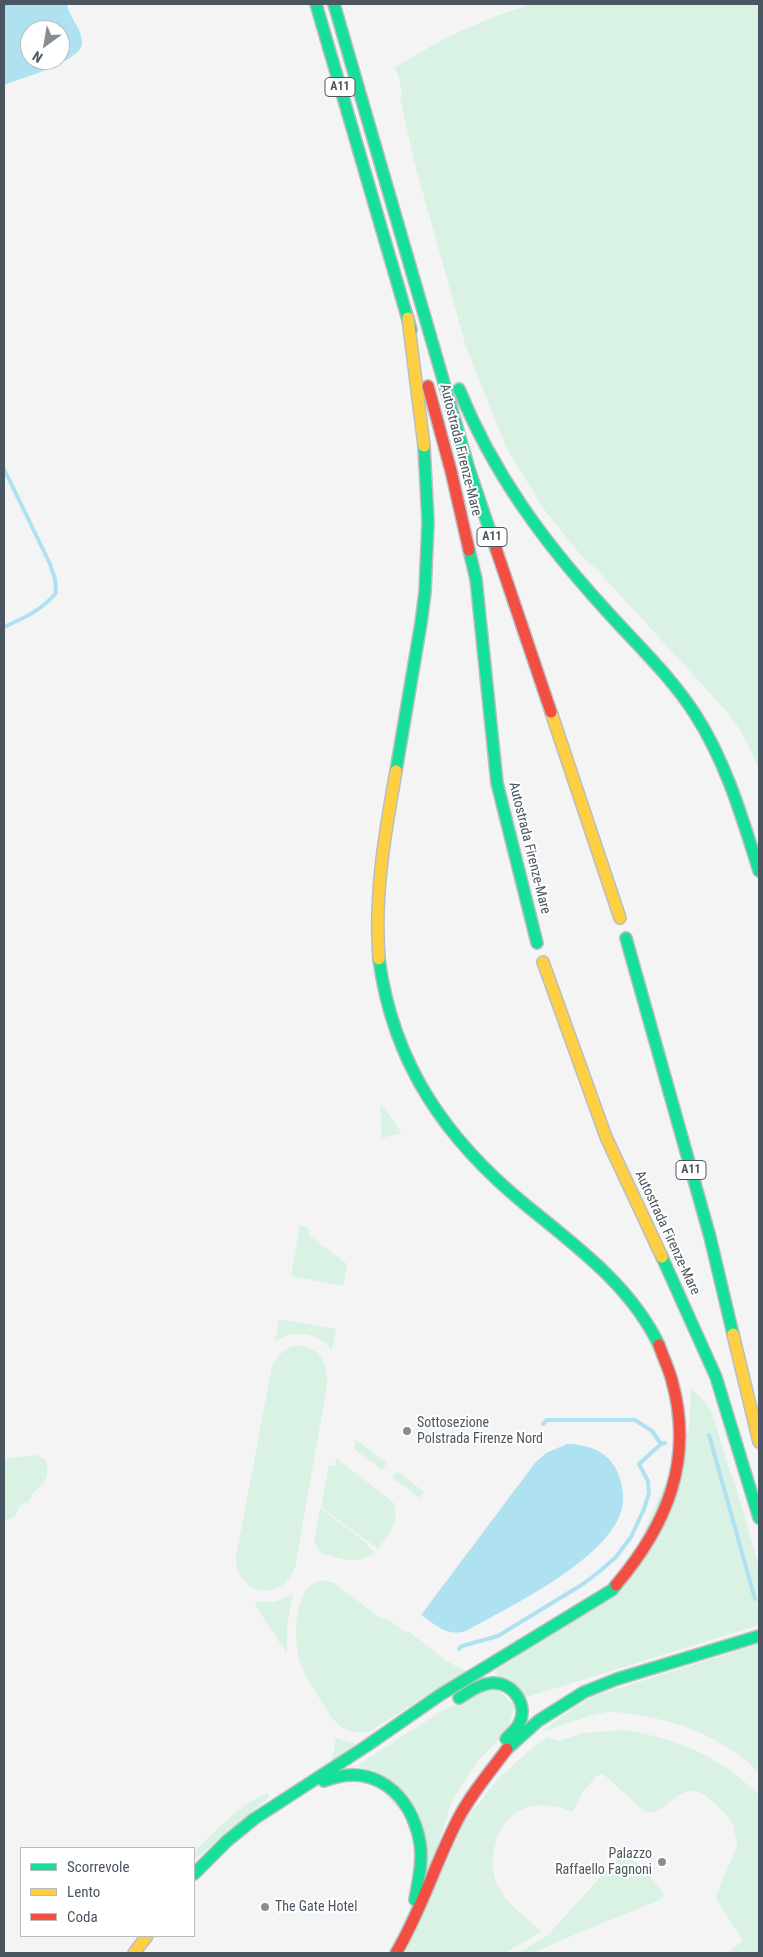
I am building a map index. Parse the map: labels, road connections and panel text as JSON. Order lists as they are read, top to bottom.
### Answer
{
  "streets": {
    "highway": ["A11", "Autostrada Firenze-Mare"]
  },
  "places": ["Sottosezione Polstrada Firenze Nord", "Palazzo Raffaello Fagnoni", "The Gate Hotel"],
  "legend": ["Scorrevole", "Lento", "Coda"],
  "north": "bottom left"
}
